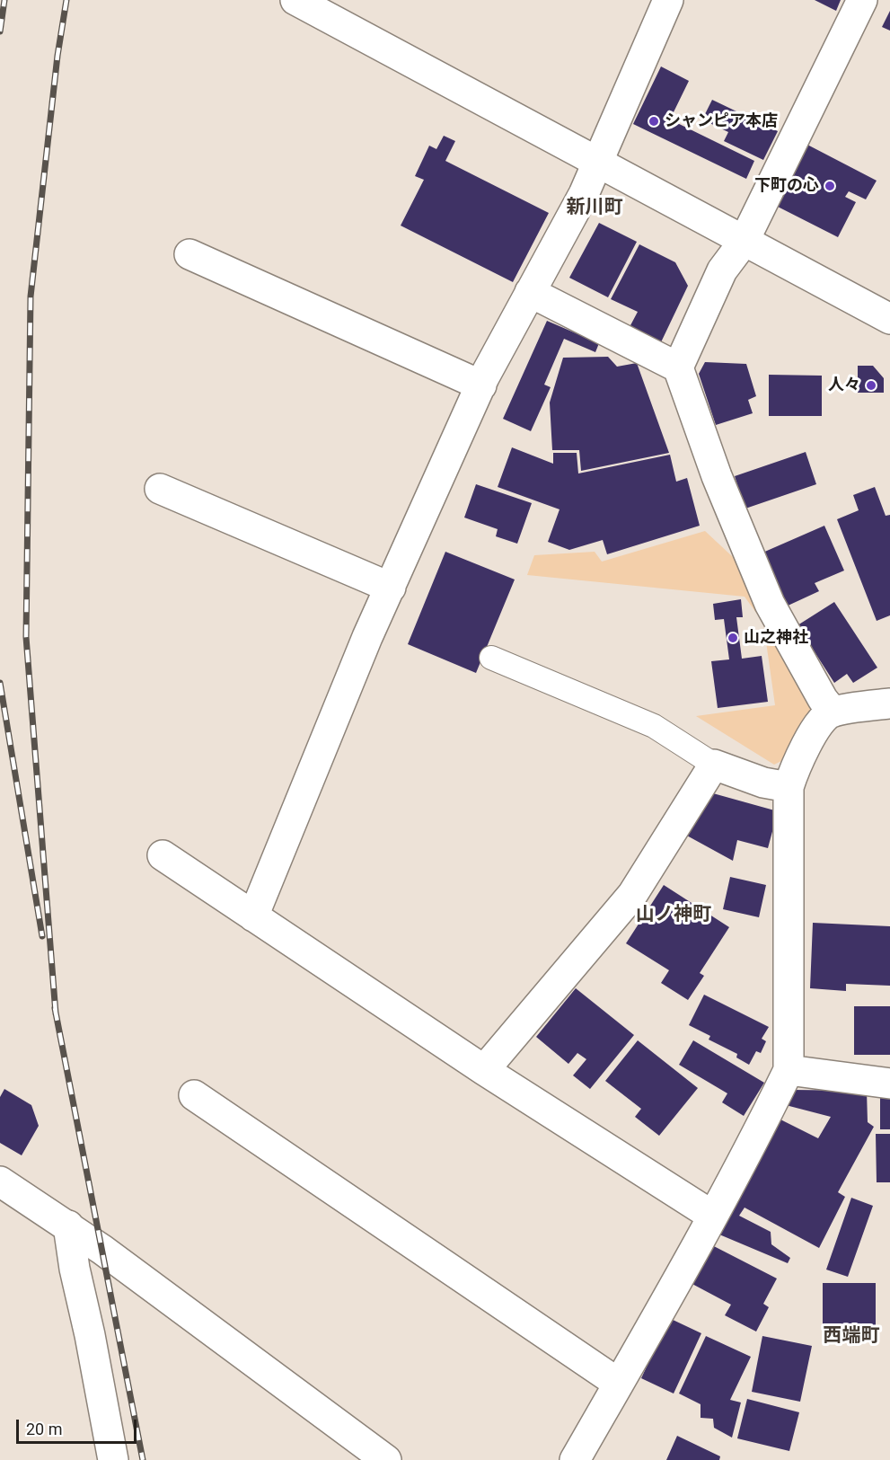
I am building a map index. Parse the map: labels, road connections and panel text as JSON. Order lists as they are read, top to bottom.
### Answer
{
  "districts": ["新川町", "山ノ神町", "西端町"],
  "places": [
    "シャンピア本店",
    "下町の心",
    "人々",
    "山之神社"
  ],
  "scale_bar": "20 m"
}
